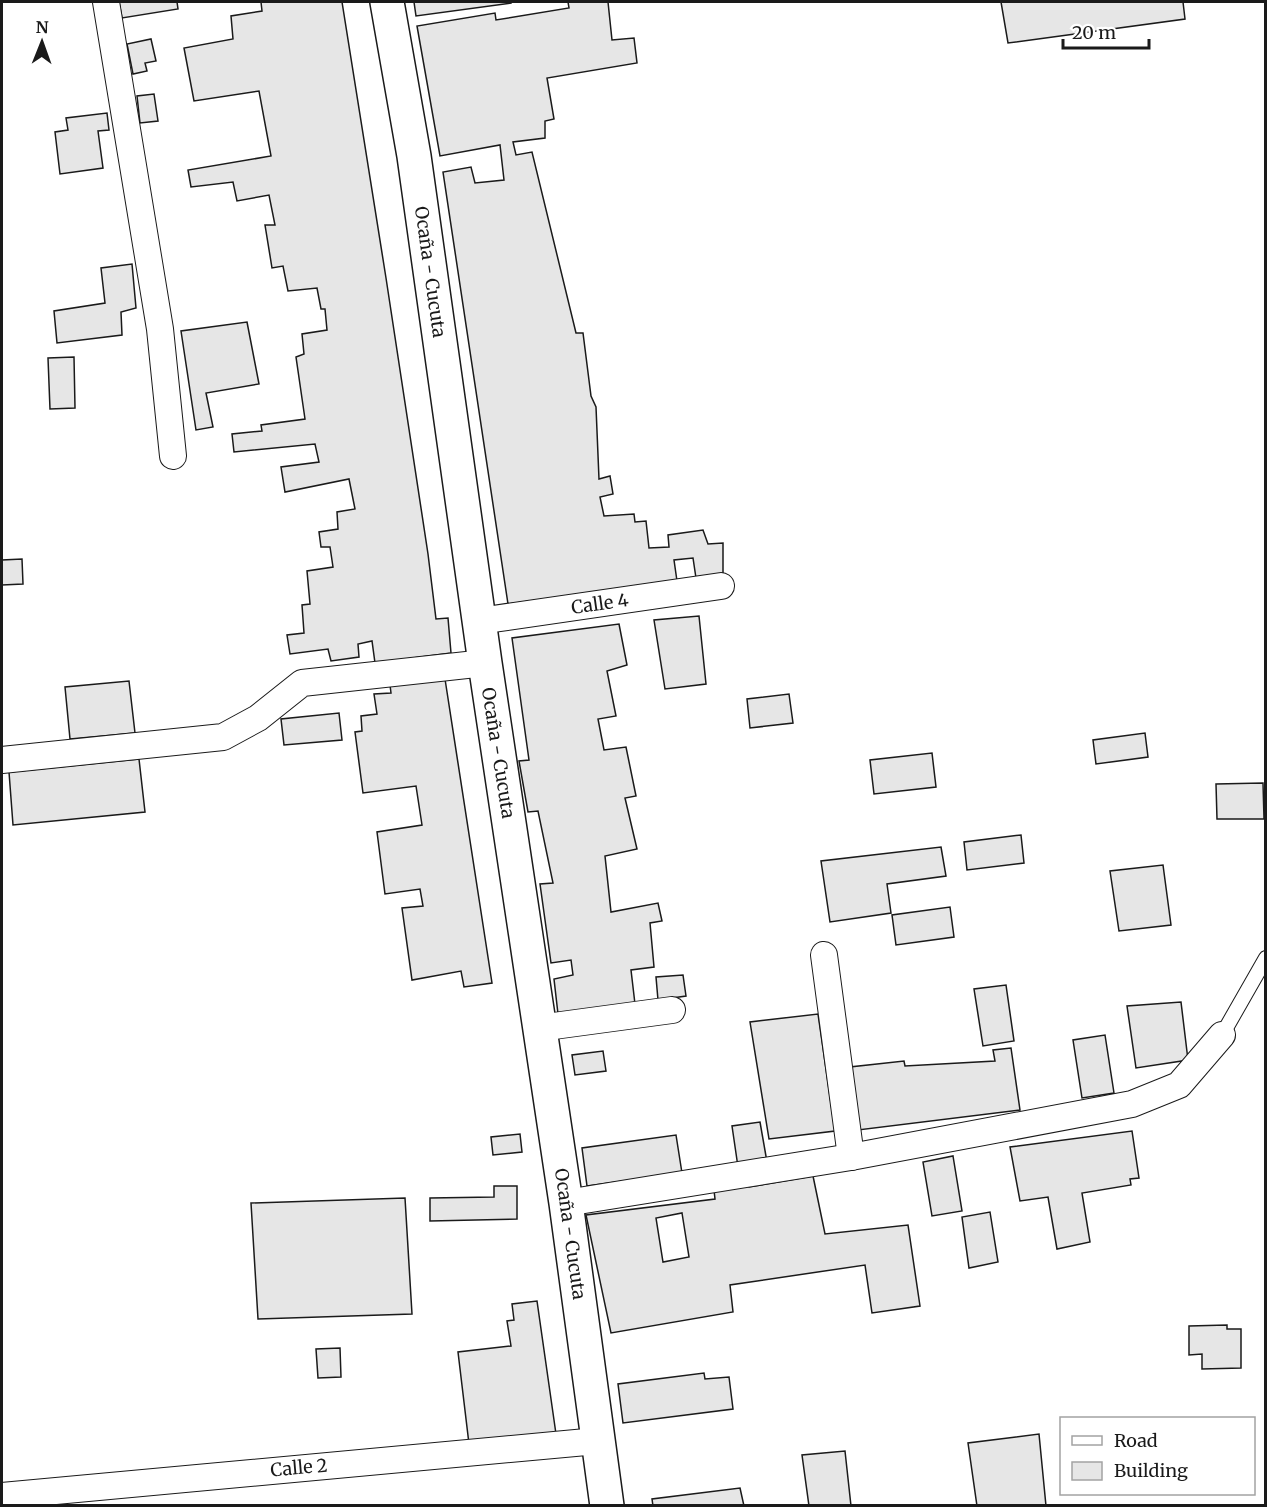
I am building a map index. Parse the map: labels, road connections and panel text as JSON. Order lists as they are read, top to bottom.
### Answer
{
  "streets": {
    "main road": ["Ocaña - Cucuta"],
    "street": ["Calle 4", "Calle 2"]
  },
  "crossings": [
    ["Ocaña - Cucuta", "Calle 4"],
    ["Ocaña - Cucuta", "Calle 2"]
  ],
  "legend": ["Road", "Building"],
  "scale_bar": "20 m",
  "north": "top"
}
